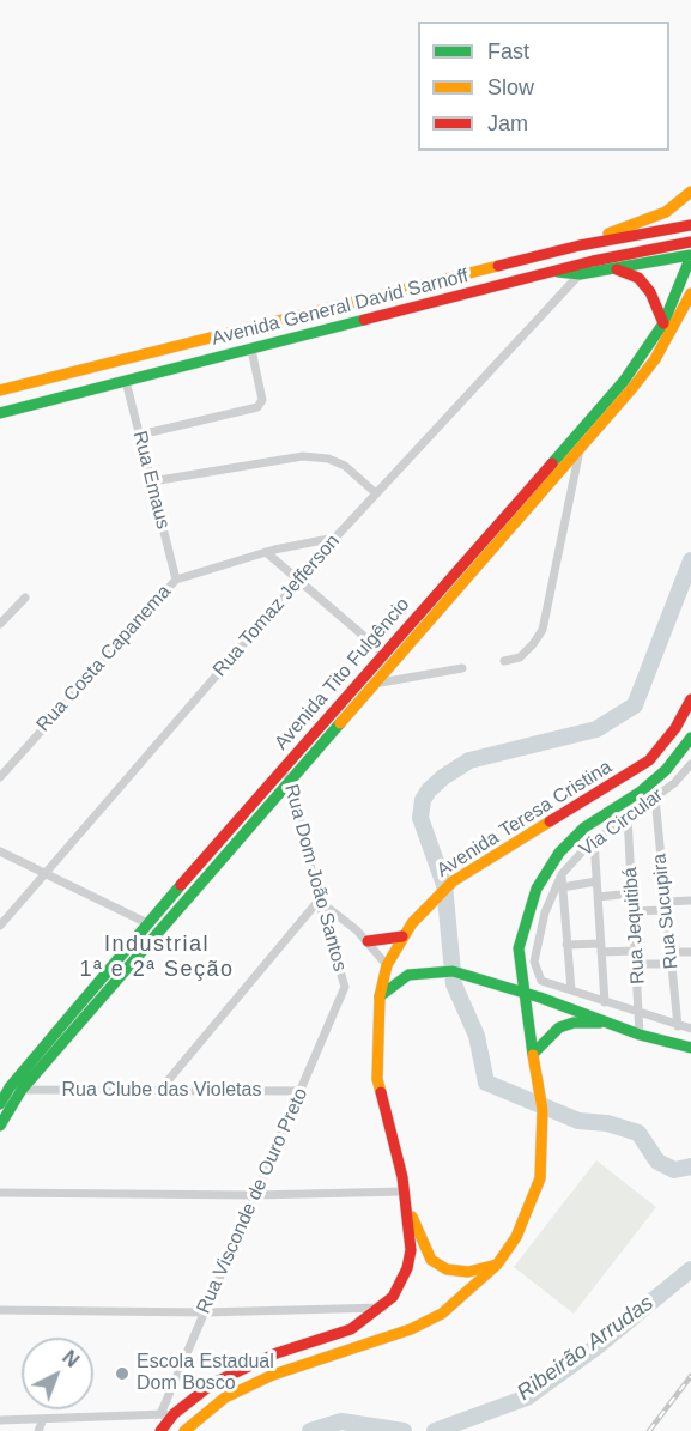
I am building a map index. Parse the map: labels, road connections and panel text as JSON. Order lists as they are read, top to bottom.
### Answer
{
  "streets": {
    "main road": ["Avenida General David Sarnoff", "Avenida Tito Fulgêncio", "Avenida Teresa Cristina"],
    "street": [
      "Rua Emaus",
      "Rua Tomaz Jefferson",
      "Rua Costa Capanema",
      "Via Circular",
      "Rua Dom João Santos",
      "Rua Sucupira",
      "Rua Jequitibá",
      "Rua Clube das Violetas",
      "Rua Visconde de Ouro Preto"
    ]
  },
  "crossings": [
    ["Avenida General David Sarnoff", "Rua Emaus"],
    ["Rua Emaus", "Rua Costa Capanema"],
    ["Rua Tomaz Jefferson", "Rua Costa Capanema"],
    ["Avenida Tito Fulgêncio", "Rua Dom João Santos"],
    ["Avenida Tito Fulgêncio", "Rua Clube das Violetas"],
    ["Via Circular", "Rua Sucupira"],
    ["Via Circular", "Rua Jequitibá"],
    ["Rua Dom João Santos", "Rua Visconde de Ouro Preto"],
    ["Rua Clube das Violetas", "Rua Visconde de Ouro Preto"]
  ],
  "districts": ["Industrial 1ª e 2ª Seção"],
  "water": ["Ribeirão Arrudas"],
  "places": ["Escola Estadual Dom Bosco"],
  "legend": ["Fast", "Slow", "Jam"],
  "north": "top right"
}
